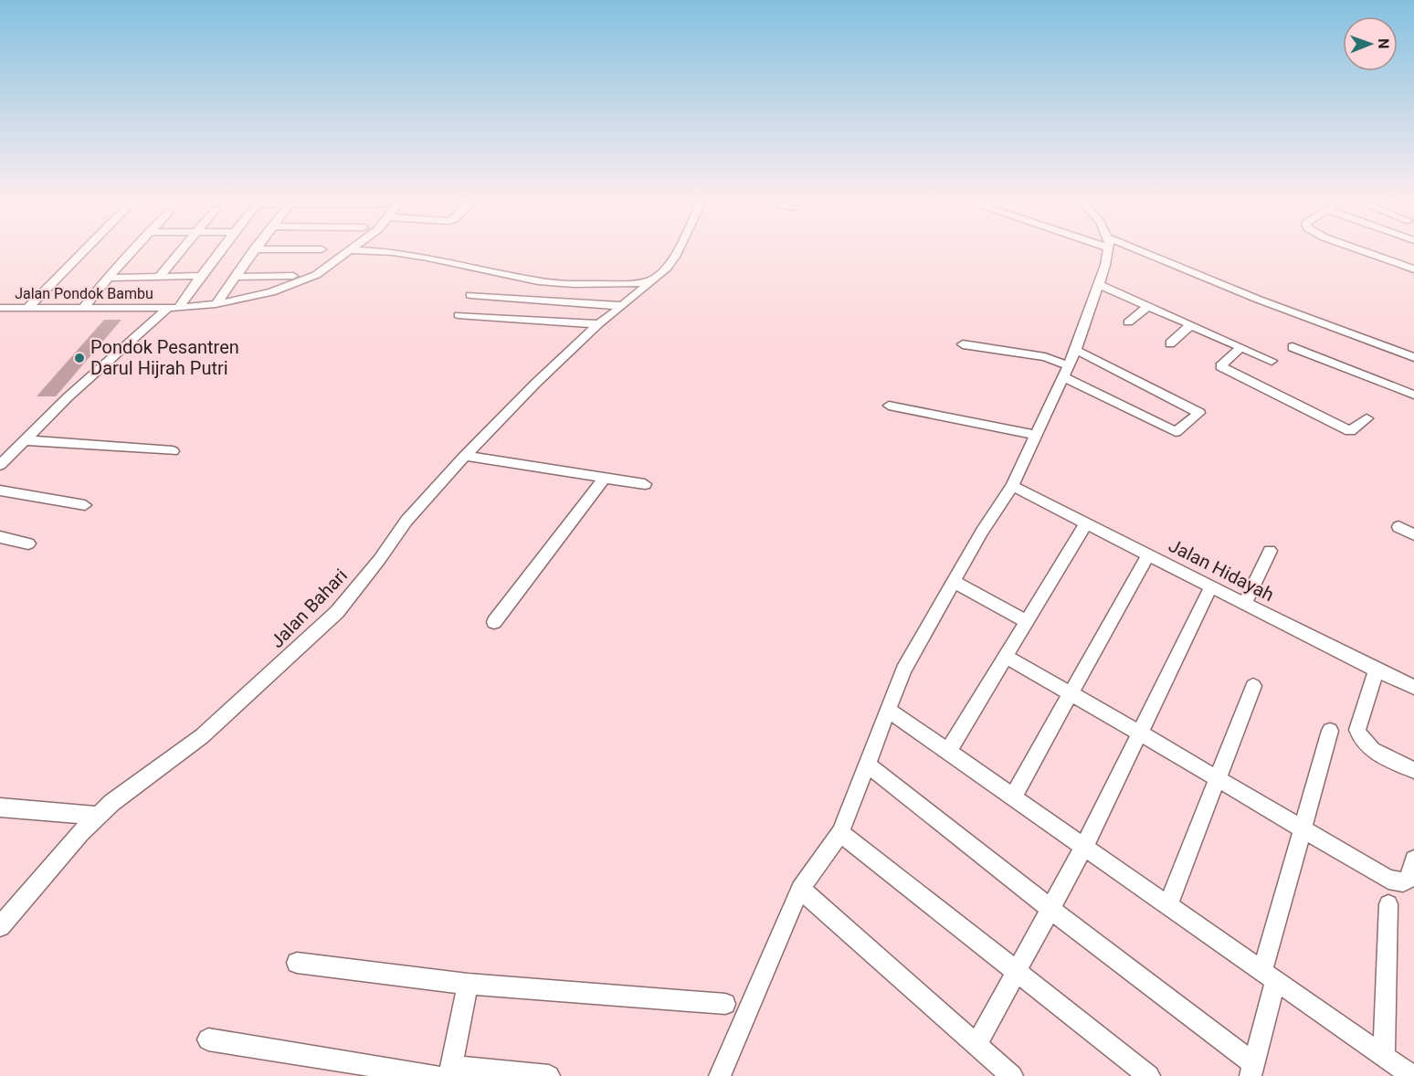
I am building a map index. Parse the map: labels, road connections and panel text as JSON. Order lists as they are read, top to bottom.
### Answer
{
  "streets": {
    "street": ["Jalan Pondok Bambu", "Jalan Hidayah", "Jalan Bahari"]
  },
  "places": ["Pondok Pesantren Darul Hijrah Putri"],
  "north": "right"
}
